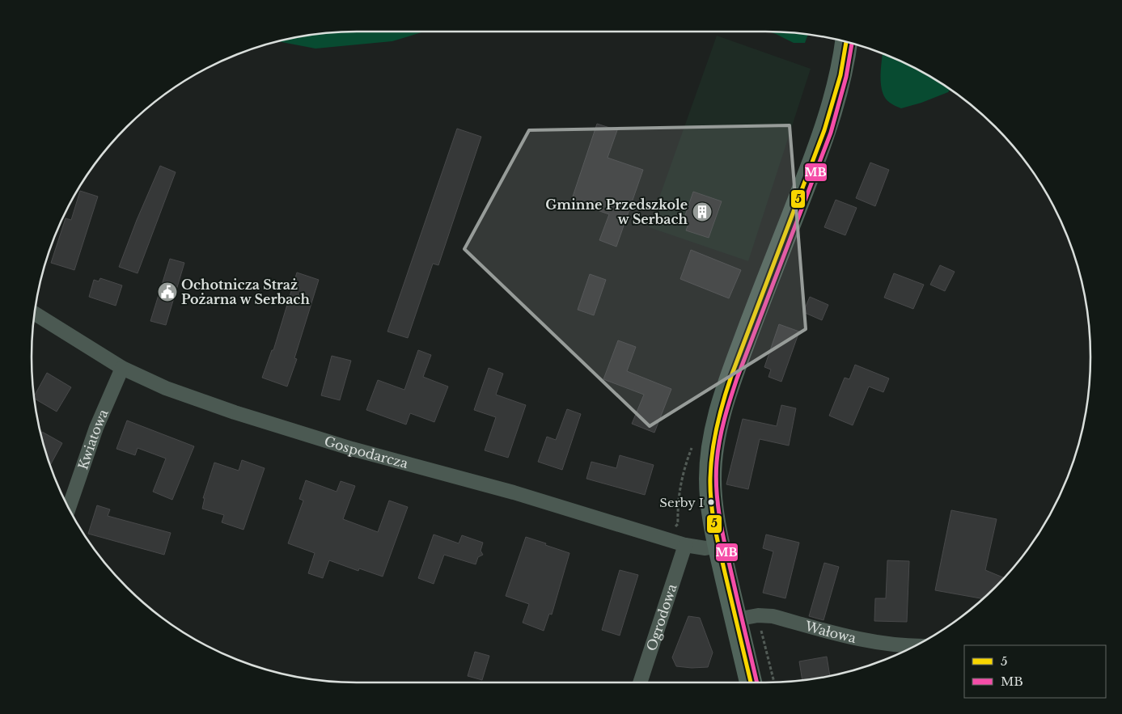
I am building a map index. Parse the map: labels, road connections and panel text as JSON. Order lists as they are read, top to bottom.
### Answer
{
  "streets": {
    "street": [
      "Kwiatowa",
      "Gospodarcza",
      "Ogrodowa",
      "Wałowa"
    ]
  },
  "crossings": [
    ["Kwiatowa", "Gospodarcza"],
    ["Gospodarcza", "Ogrodowa"]
  ],
  "places": {
    "building": ["Gminne Przedszkole w Serbach"],
    "public building": ["Ochotnicza Straż Pożarna w Serbach"],
    "other": ["Serby I"]
  },
  "lines": ["transit line 5", "transit line MB"],
  "legend": ["5", "MB"]
}
